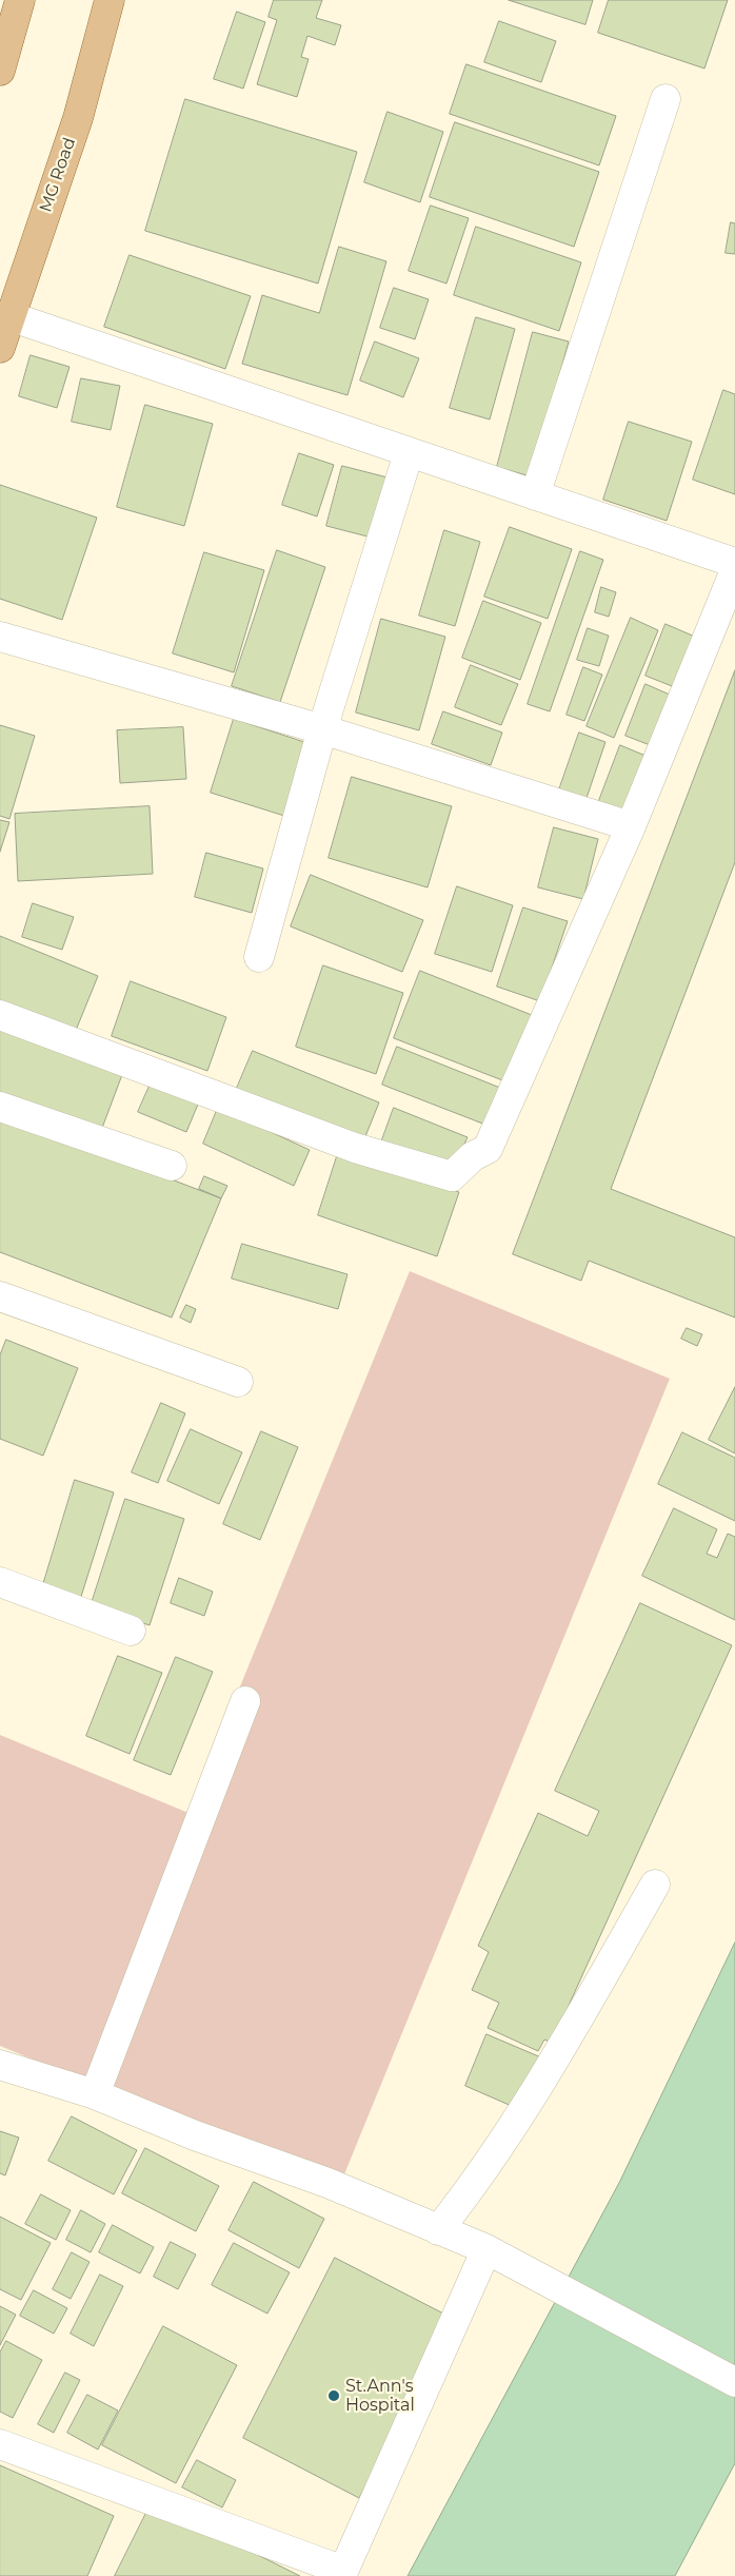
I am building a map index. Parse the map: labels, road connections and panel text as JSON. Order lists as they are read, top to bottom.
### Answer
{
  "streets": {
    "main road": ["MG Road"]
  },
  "places": ["St.Ann's Hospital"]
}
